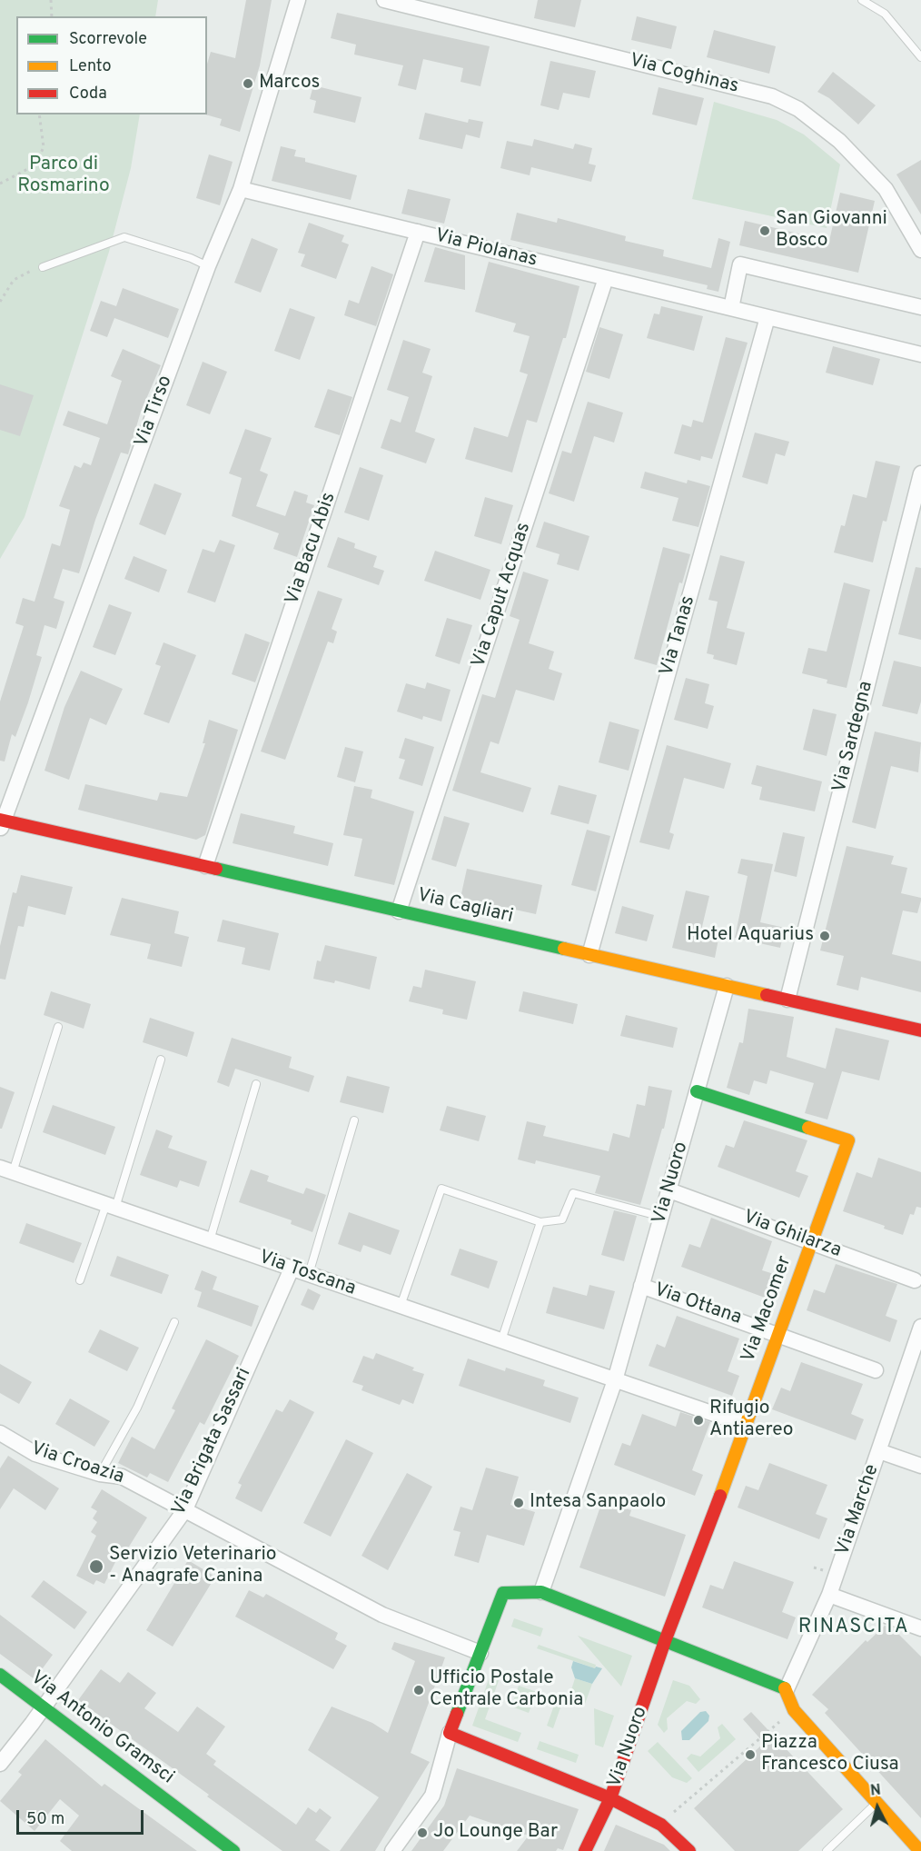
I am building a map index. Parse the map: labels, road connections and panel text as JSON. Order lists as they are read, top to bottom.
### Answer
{
  "streets": {
    "street": [
      "Via Coghinas",
      "Via Piolanas",
      "Via Tirso",
      "Via Bacu Abis",
      "Via Caput Acquas",
      "Via Tanas",
      "Via Sardegna",
      "Via Cagliari",
      "Via Nuoro",
      "Via Ghilarza",
      "Via Toscana",
      "Via Ottana",
      "Via Macomer",
      "Via Brigata Sassari",
      "Via Croazia",
      "Via Marche",
      "Via Antonio Gramsci"
    ]
  },
  "crossings": [
    ["Via Piolanas", "Via Tirso"],
    ["Via Piolanas", "Via Bacu Abis"],
    ["Via Piolanas", "Via Caput Acquas"],
    ["Via Piolanas", "Via Tanas"],
    ["Via Tirso", "Via Cagliari"],
    ["Via Bacu Abis", "Via Cagliari"],
    ["Via Caput Acquas", "Via Cagliari"],
    ["Via Tanas", "Via Cagliari"],
    ["Via Sardegna", "Via Cagliari"],
    ["Via Cagliari", "Via Nuoro"],
    ["Via Nuoro", "Via Ghilarza"],
    ["Via Nuoro", "Via Toscana"],
    ["Via Nuoro", "Via Ottana"],
    ["Via Nuoro", "Via Macomer"],
    ["Via Ghilarza", "Via Macomer"],
    ["Via Toscana", "Via Brigata Sassari"],
    ["Via Ottana", "Via Macomer"],
    ["Via Brigata Sassari", "Via Croazia"],
    ["Via Brigata Sassari", "Via Antonio Gramsci"]
  ],
  "districts": ["RINASCITA"],
  "parks": ["Parco di Rosmarino"],
  "places": [
    "Marcos",
    "San Giovanni Bosco",
    "Hotel Aquarius",
    "Rifugio Antiaereo",
    "Intesa Sanpaolo",
    "Servizio Veterinario - Anagrafe Canina",
    "Ufficio Postale Centrale Carbonia",
    "Piazza Francesco Ciusa",
    "Jo Lounge Bar"
  ],
  "legend": ["Scorrevole", "Lento", "Coda"],
  "scale_bar": "50 m",
  "north": "top"
}
